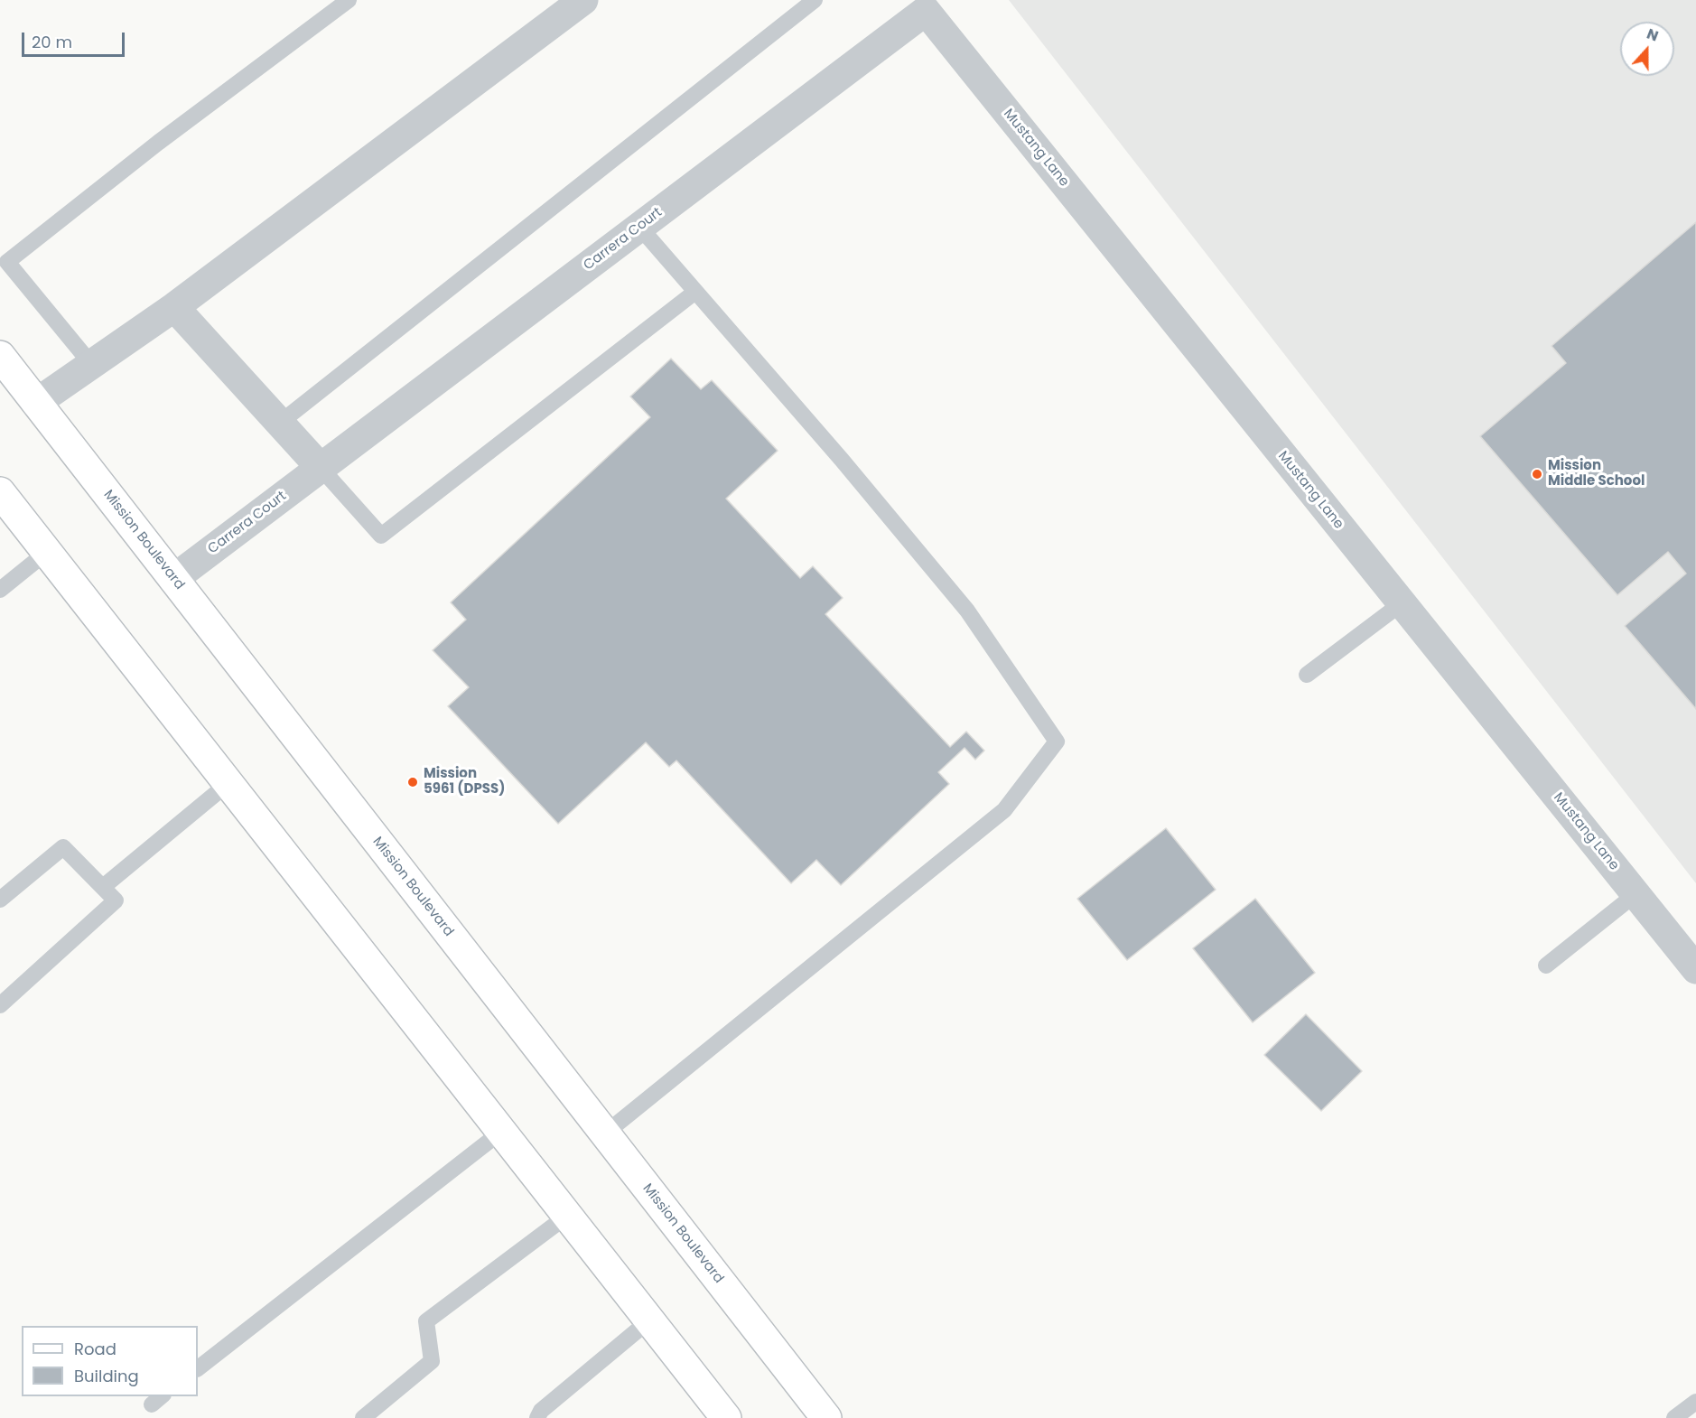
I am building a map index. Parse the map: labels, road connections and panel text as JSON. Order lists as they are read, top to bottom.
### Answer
{
  "streets": {
    "main road": ["Mission Boulevard"],
    "street": ["Mustang Lane", "Carrera Court"]
  },
  "crossings": [
    ["Mustang Lane", "Carrera Court"],
    ["Carrera Court", "Mission Boulevard"]
  ],
  "places": ["Mission Middle School", "Mission 5961 (DPSS)"],
  "legend": ["Road", "Building"],
  "scale_bar": "20 m",
  "north": "top"
}
